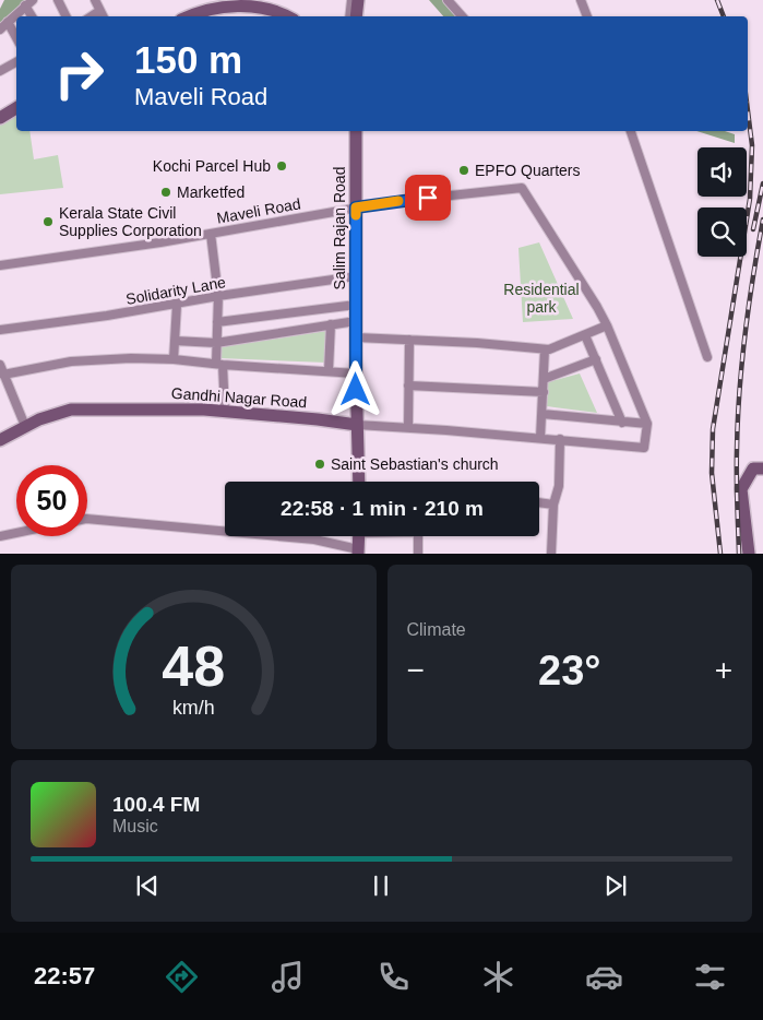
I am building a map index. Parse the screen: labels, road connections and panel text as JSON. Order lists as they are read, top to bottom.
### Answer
{
  "streets": {
    "street": [
      "Maveli Road",
      "Salim Rajan Road",
      "Solidarity Lane",
      "Gandhi Nagar Road"
    ]
  },
  "crossings": [
    ["Maveli Road", "Salim Rajan Road"],
    ["Salim Rajan Road", "Solidarity Lane"],
    ["Salim Rajan Road", "Gandhi Nagar Road"]
  ],
  "parks": ["Residential park"],
  "places": [
    "Kochi Parcel Hub",
    "EPFO Quarters",
    "Marketfed",
    "Kerala State Civil Supplies Corporation",
    "Saint Sebastian's church"
  ],
  "page": {
    "turn": ["150 m", "Maveli Road"],
    "limit": "50",
    "trip": "22:58 · 1 min · 210 m",
    "tile": "Climate",
    "heat": ["−", "23°", "+"],
    "song": ["100.4 FM", "Music"],
    "tabs": "22:57",
    "gauge": ["48", "km/h"]
  }
}
